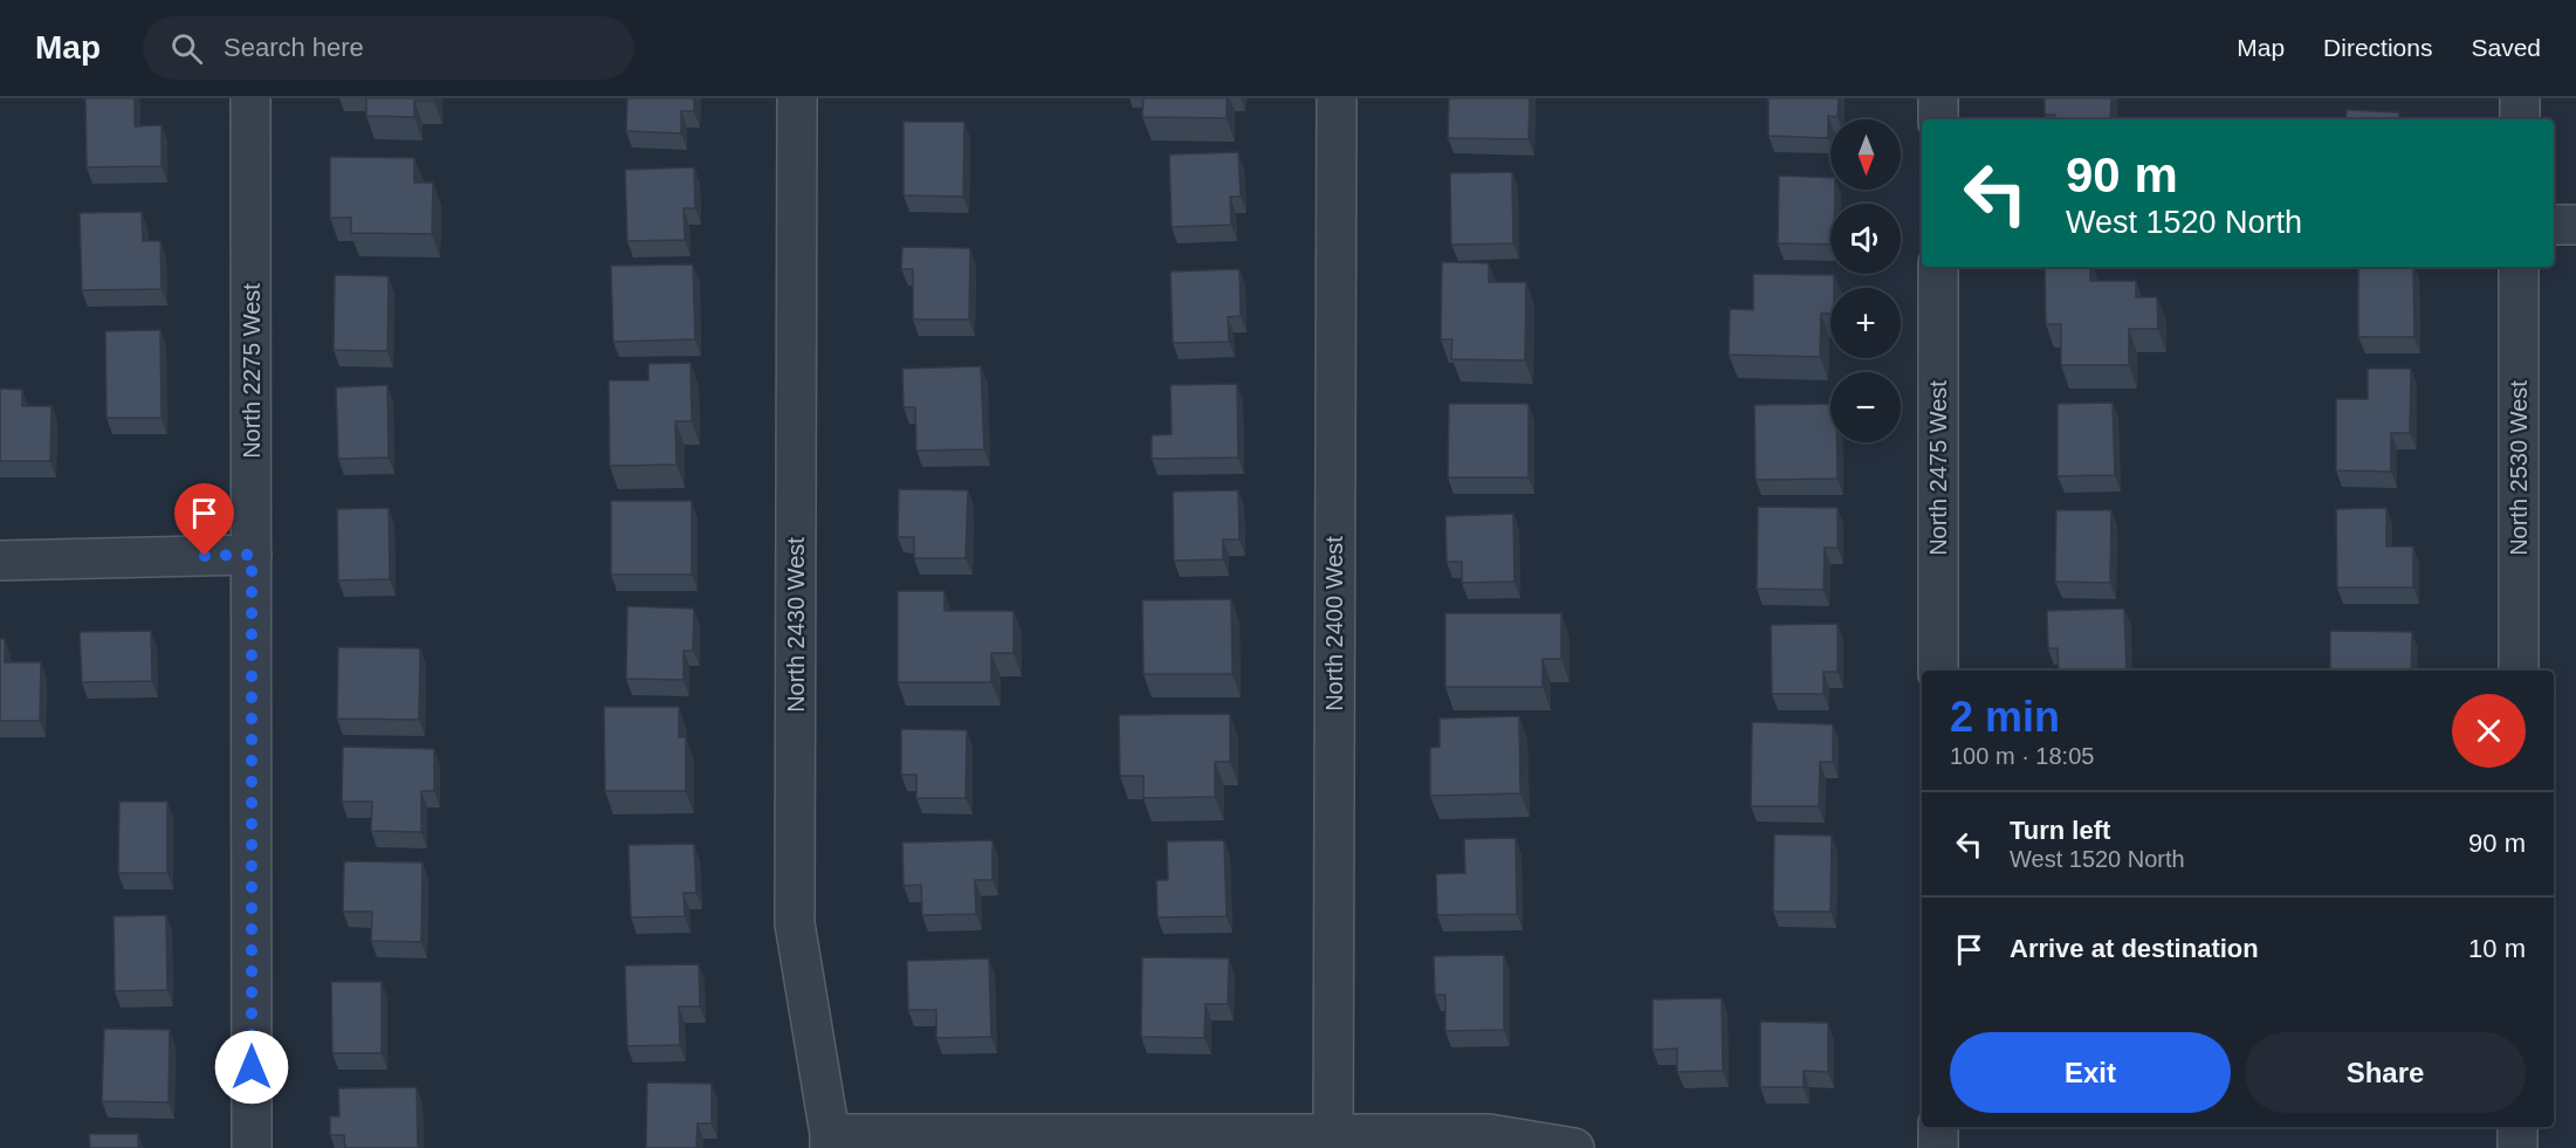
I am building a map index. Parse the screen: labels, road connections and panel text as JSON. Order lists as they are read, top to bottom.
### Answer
{
  "streets": {
    "street": [
      "North 2275 West",
      "North 2475 West",
      "North 2530 West",
      "North 2400 West",
      "North 2430 West"
    ]
  },
  "north": "bottom",
  "page": {
    "header": "Map",
    "search": "Search here",
    "nav": ["Map", "Directions", "Saved"],
    "map_buttons": ["+", "−"],
    "turn": ["90 m", "West 1520 North"],
    "heading": ["2 min", "100 m · 18:05"],
    "list": [
      {
        "name": "Turn left",
        "note": "West 1520 North",
        "value": "90 m"
      },
      {
        "name": "Arrive at destination",
        "value": "10 m"
      }
    ],
    "buttons": ["Exit", "Share"]
  }
}
